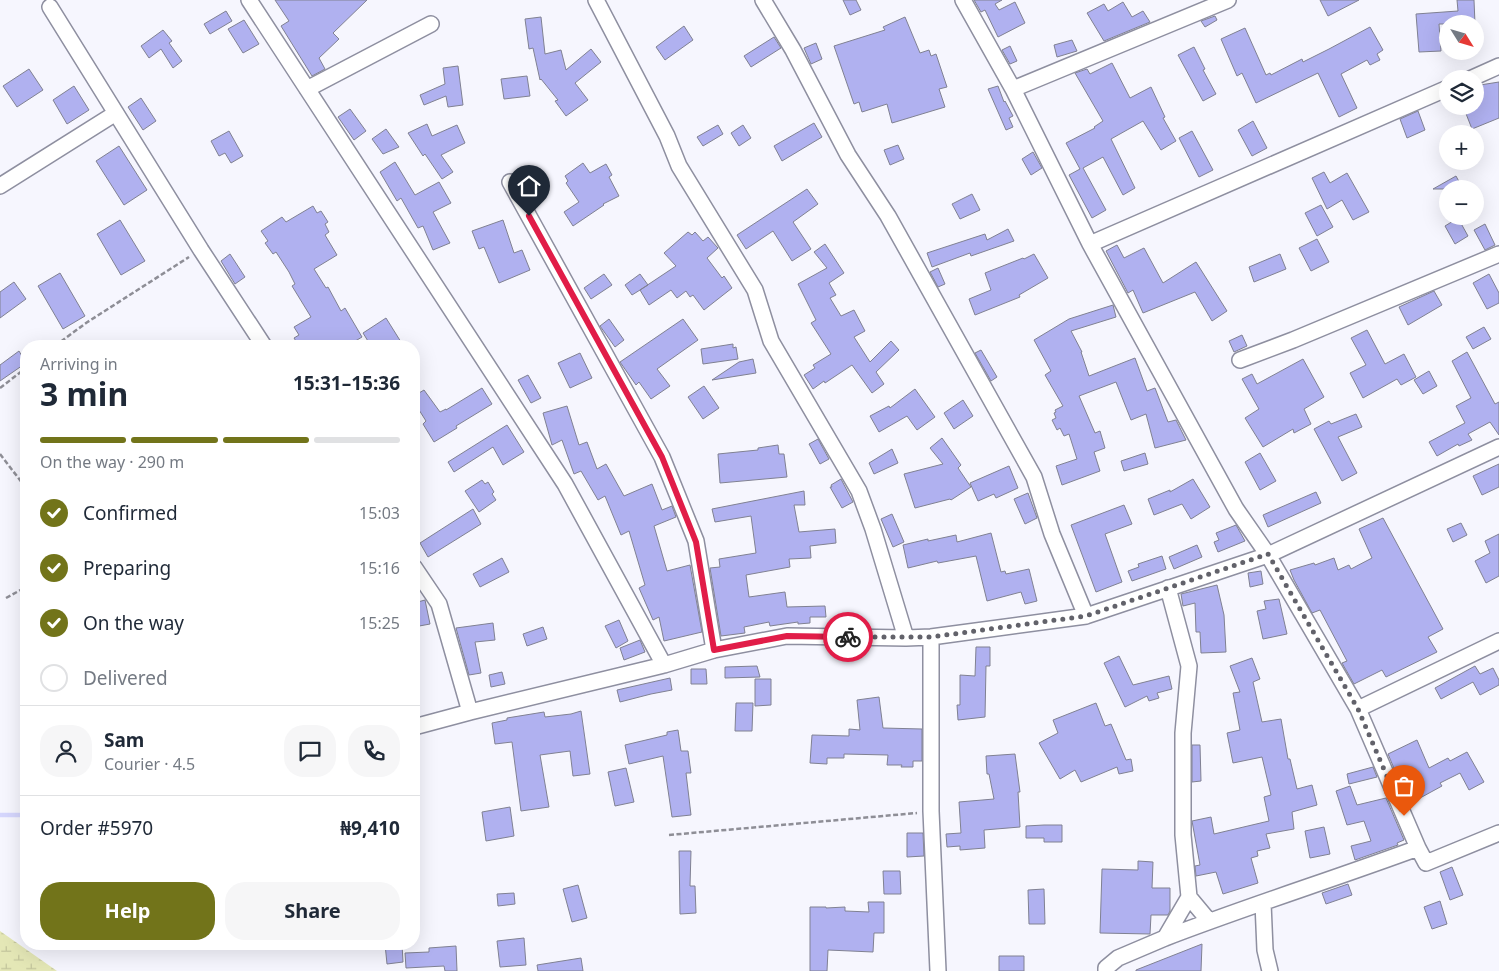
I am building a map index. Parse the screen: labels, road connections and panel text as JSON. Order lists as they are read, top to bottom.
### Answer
{
  "north": "bottom right",
  "page": {
    "map_buttons": ["+", "−"],
    "heading": ["3 min", "Arriving in", "15:31–15:36"],
    "panel": [
      "Sam",
      "Courier · 4.5",
      "Order #5970",
      "₦9,410"
    ],
    "bar": "On the way · 290 m",
    "list": [
      ["Confirmed", "15:03"],
      ["Preparing", "15:16"],
      ["On the way", "15:25"],
      "Delivered"
    ],
    "buttons": ["Help", "Share"]
  }
}
